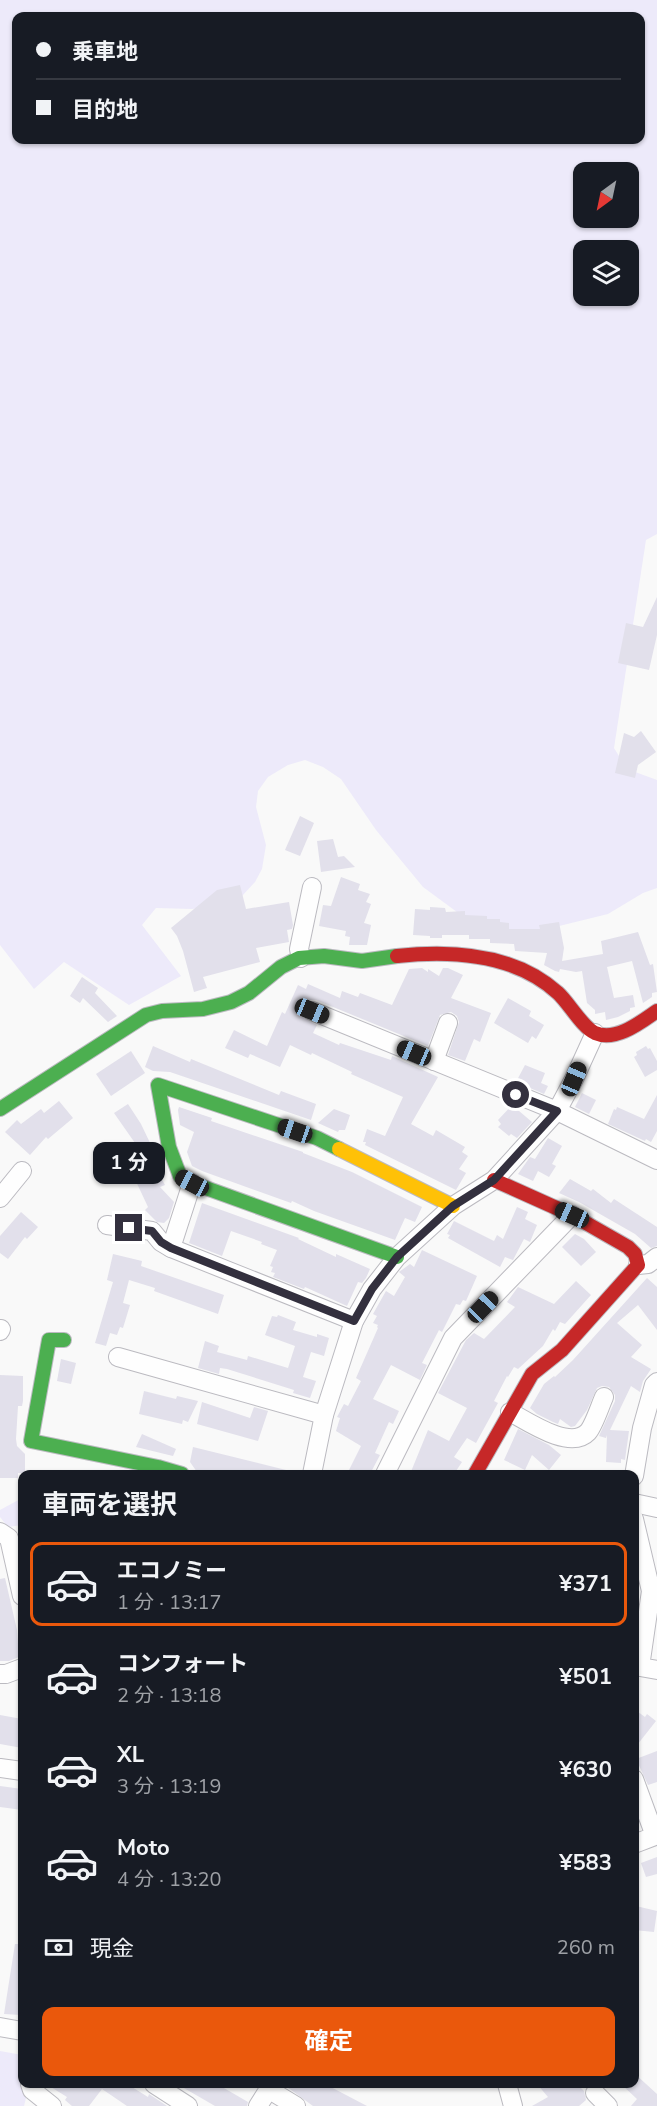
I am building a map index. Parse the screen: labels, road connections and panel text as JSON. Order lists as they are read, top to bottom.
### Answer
{
  "north": "bottom left",
  "page": {
    "banner": ["乗車地", "目的地"],
    "bubble": "1 分",
    "heading": "車両を選択",
    "list": [
      {
        "name": "エコノミー",
        "note": "1 分 · 13:17",
        "value": "¥371"
      },
      {
        "name": "コンフォート",
        "note": "2 分 · 13:18",
        "value": "¥501"
      },
      {
        "name": "XL",
        "note": "3 分 · 13:19",
        "value": "¥630"
      },
      {
        "name": "Moto",
        "note": "4 分 · 13:20",
        "value": "¥583"
      }
    ],
    "pay": ["現金", "260 m"],
    "buttons": "確定"
  }
}
